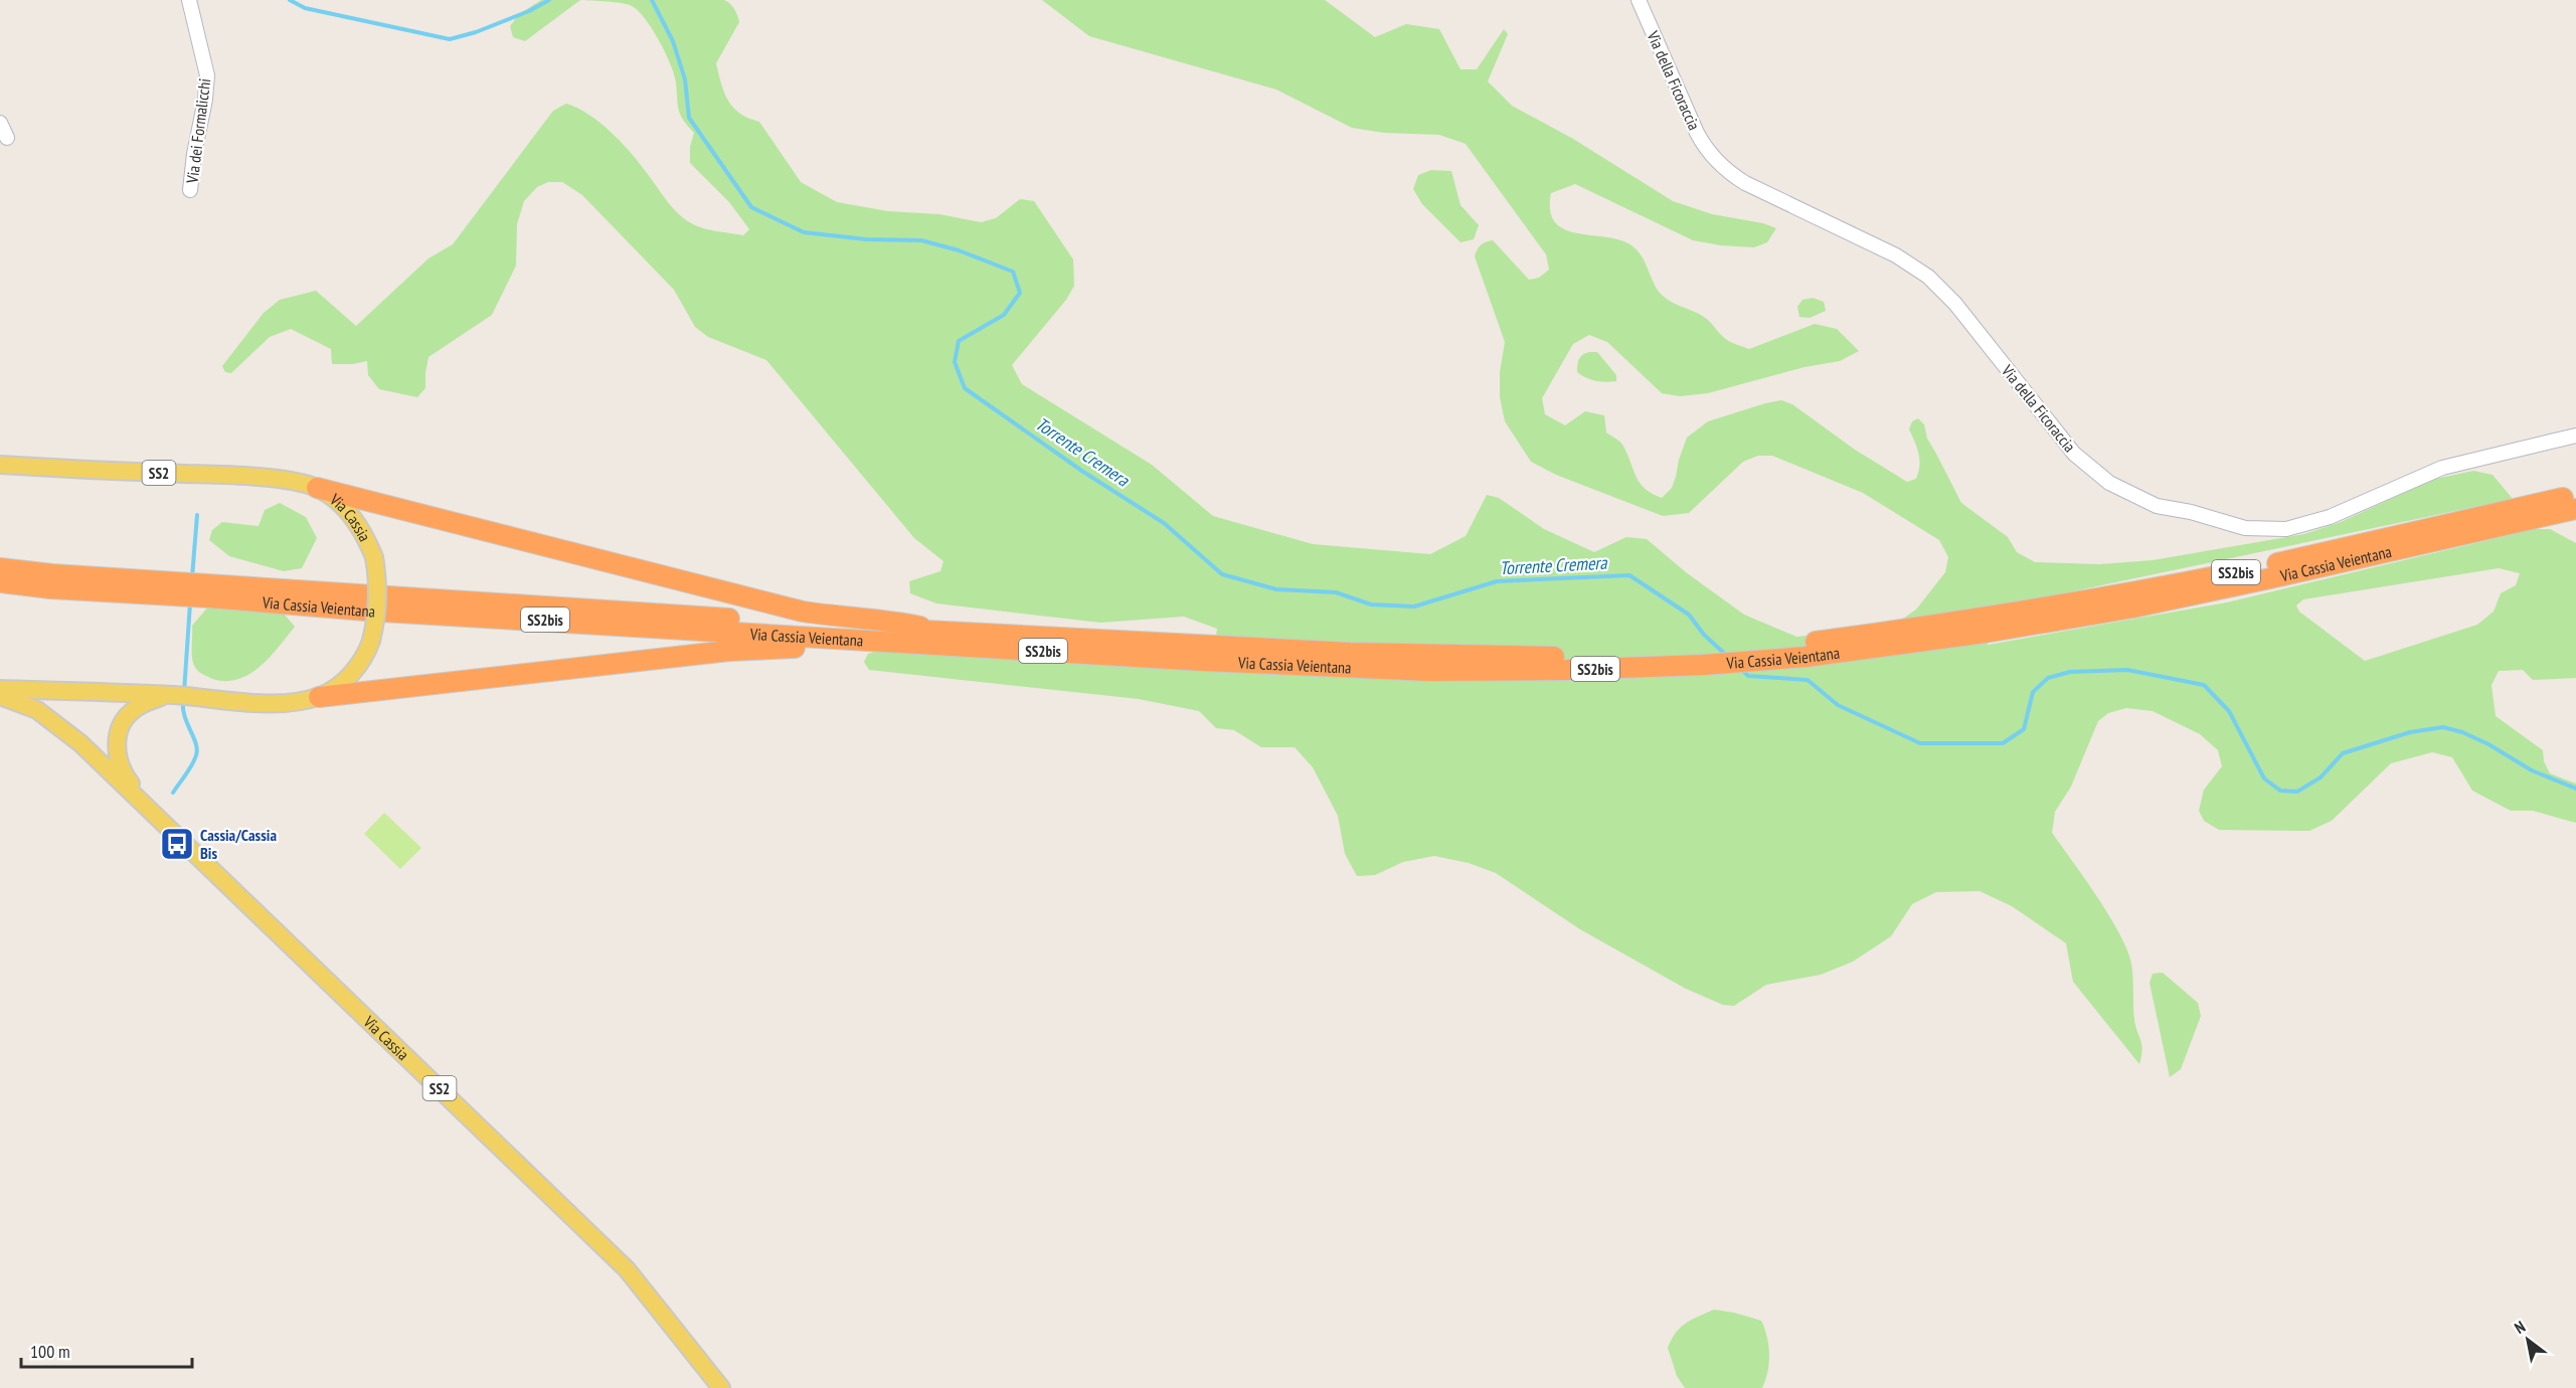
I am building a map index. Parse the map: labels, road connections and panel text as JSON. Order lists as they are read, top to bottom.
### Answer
{
  "streets": {
    "highway": ["Via Cassia Veientana", "SS2bis"],
    "main road": ["SS2", "Via Cassia"],
    "street": ["Via della Ficoraccia", "Via dei Formalicchi"]
  },
  "water": ["Torrente Cremera"],
  "places": {
    "bus stop": ["Cassia/Cassia Bis"]
  },
  "scale_bar": "100 m",
  "north": "top left"
}
